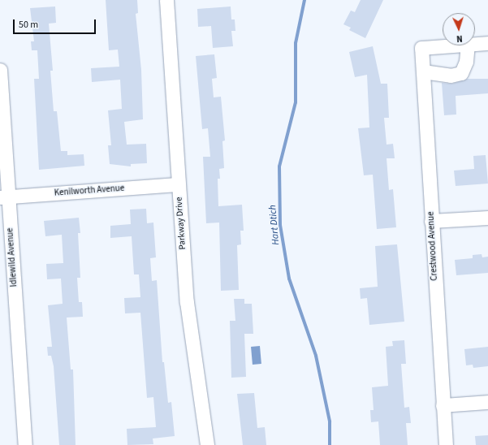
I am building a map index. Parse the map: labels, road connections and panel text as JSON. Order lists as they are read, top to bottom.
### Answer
{
  "streets": {
    "street": [
      "Kenilworth Avenue",
      "Parkway Drive",
      "Crestwood Avenue",
      "Idlewild Avenue"
    ]
  },
  "crossings": [
    ["Kenilworth Avenue", "Parkway Drive"],
    ["Kenilworth Avenue", "Idlewild Avenue"]
  ],
  "water": ["Hart Dtich"],
  "scale_bar": "50 m",
  "north": "bottom"
}
